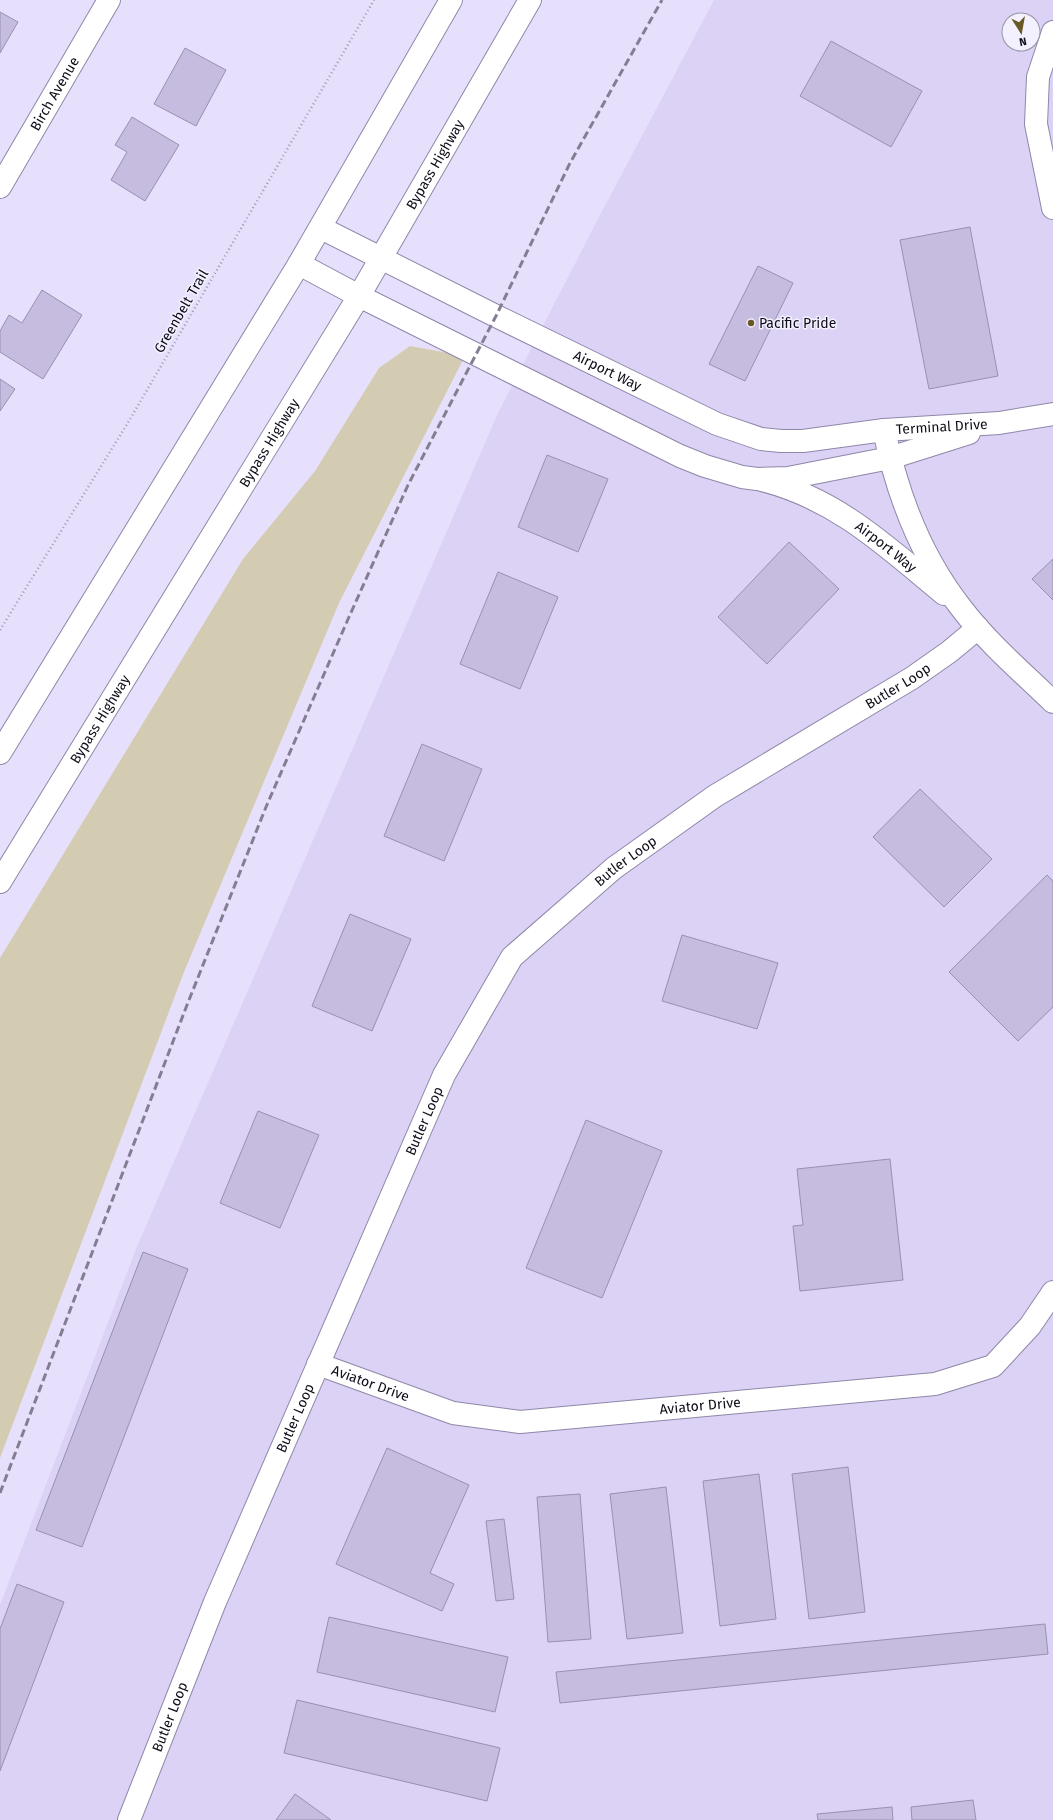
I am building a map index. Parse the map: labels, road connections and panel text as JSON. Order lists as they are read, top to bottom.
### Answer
{
  "streets": {
    "main road": [
      "Birch Avenue",
      "Bypass Highway",
      "Airport Way",
      "Terminal Drive",
      "Butler Loop",
      "Aviator Drive"
    ],
    "path": ["Greenbelt Trail"]
  },
  "crossings": [
    ["Bypass Highway", "Airport Way"],
    ["Airport Way", "Terminal Drive"],
    ["Airport Way", "Butler Loop"],
    ["Butler Loop", "Aviator Drive"]
  ],
  "places": ["Pacific Pride"],
  "north": "bottom"
}
